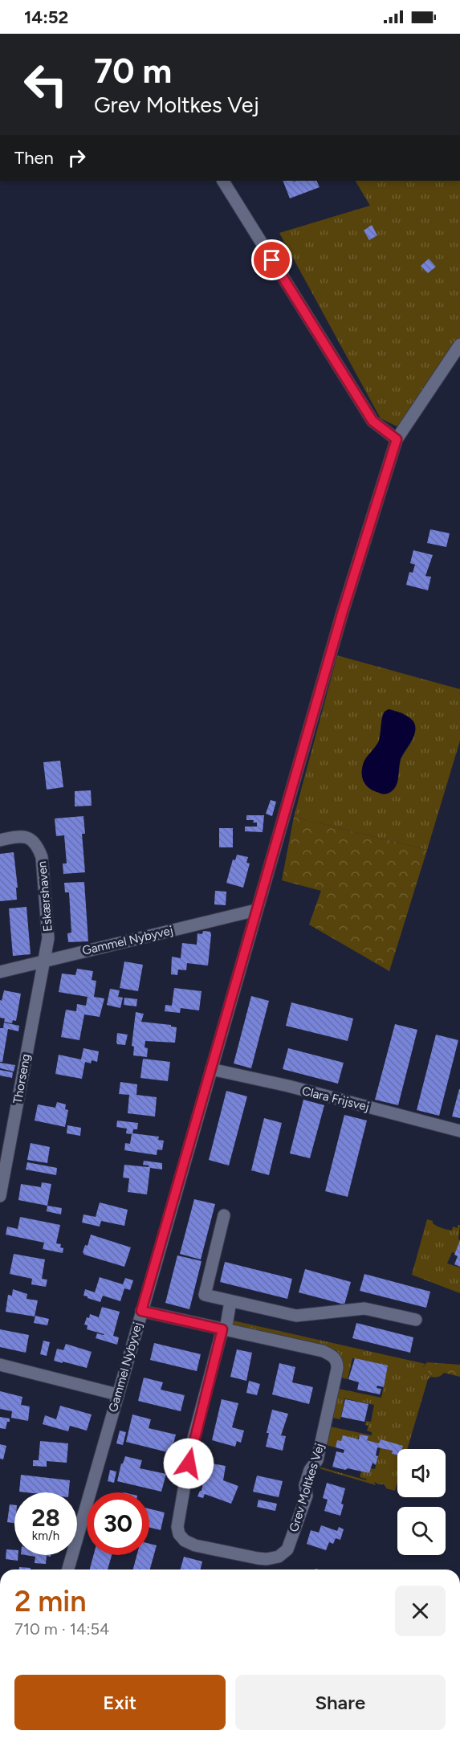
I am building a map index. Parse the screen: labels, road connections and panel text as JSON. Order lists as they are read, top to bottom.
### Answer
{
  "streets": {
    "street": [
      "Eskærshaven",
      "Gammel Nybyvej",
      "Thorseng",
      "Clara Frijsvej",
      "Grev Moltkes Vej"
    ]
  },
  "crossings": [
    ["Eskærshaven", "Gammel Nybyvej"],
    ["Eskærshaven", "Thorseng"],
    ["Gammel Nybyvej", "Thorseng"],
    ["Gammel Nybyvej", "Clara Frijsvej"],
    ["Gammel Nybyvej", "Grev Moltkes Vej"]
  ],
  "page": {
    "status": "14:52",
    "turn": ["70 m", "Grev Moltkes Vej"],
    "then": "Then",
    "speed": "28 km/h",
    "limit": "30",
    "heading": ["2 min", "710 m · 14:54"],
    "buttons": ["Exit", "Share"]
  }
}
